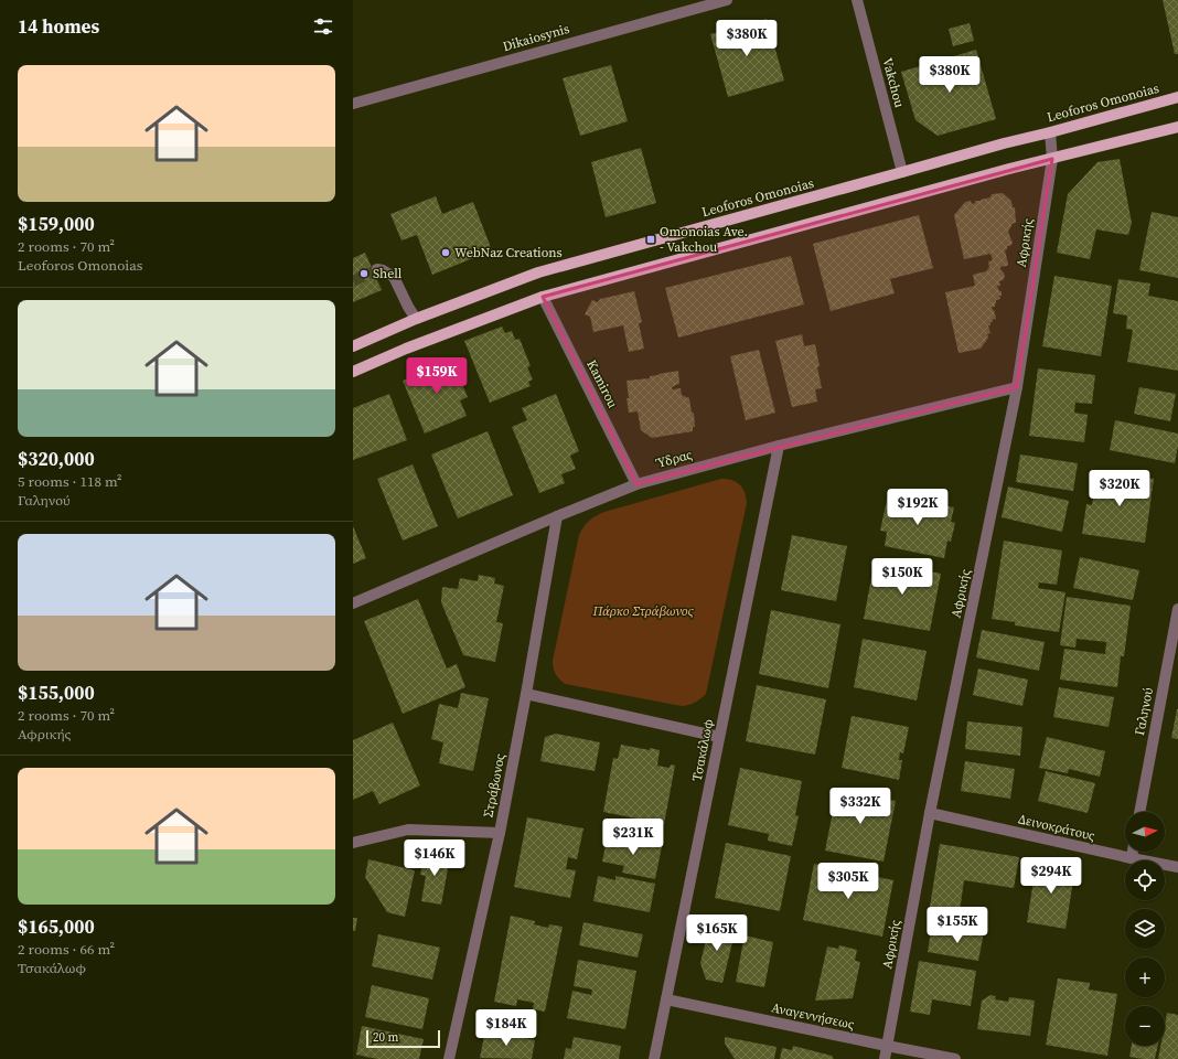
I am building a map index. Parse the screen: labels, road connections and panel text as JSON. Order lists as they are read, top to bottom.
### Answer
{
  "streets": {
    "main road": ["Leoforos Omonoias"],
    "street": [
      "Dikaiosynis",
      "Vakchou",
      "Αφρικής",
      "Kamirou",
      "Ύδρας",
      "Γαληνού",
      "Τσακάλωφ",
      "Στράβωνος",
      "Δεινοκράτους",
      "Αναγεννήσεως"
    ]
  },
  "crossings": [
    ["Vakchou", "Leoforos Omonoias"],
    ["Leoforos Omonoias", "Αφρικής"],
    ["Αφρικής", "Ύδρας"],
    ["Αφρικής", "Δεινοκράτους"],
    ["Αφρικής", "Αναγεννήσεως"],
    ["Kamirou", "Ύδρας"],
    ["Ύδρας", "Τσακάλωφ"],
    ["Ύδρας", "Στράβωνος"],
    ["Τσακάλωφ", "Αναγεννήσεως"]
  ],
  "parks": ["Πάρκο Στράβωνος"],
  "places": {
    "transit": ["Omonoias Ave. - Vakchou"],
    "other": ["WebNaz Creations", "Shell"]
  },
  "scale_bar": "20 m",
  "north": "right",
  "page": {
    "heading": "14 homes",
    "price": [
      "$380K",
      "$380K",
      "$159K",
      "$320K",
      "$192K",
      "$150K",
      "$332K",
      "$231K",
      "$146K",
      "$294K",
      "$305K",
      "$155K",
      "$165K",
      "$184K"
    ],
    "list": [
      {
        "name": "$159,000",
        "note": "2 rooms · 70 m² · Leoforos Omonoias"
      },
      {
        "name": "$320,000",
        "note": "5 rooms · 118 m² · Γαληνού"
      },
      {
        "name": "$155,000",
        "note": "2 rooms · 70 m² · Αφρικής"
      },
      {
        "name": "$165,000",
        "note": "2 rooms · 66 m² · Τσακάλωφ"
      }
    ],
    "map_buttons": ["+", "−"],
    "scale": "20 m"
  }
}
